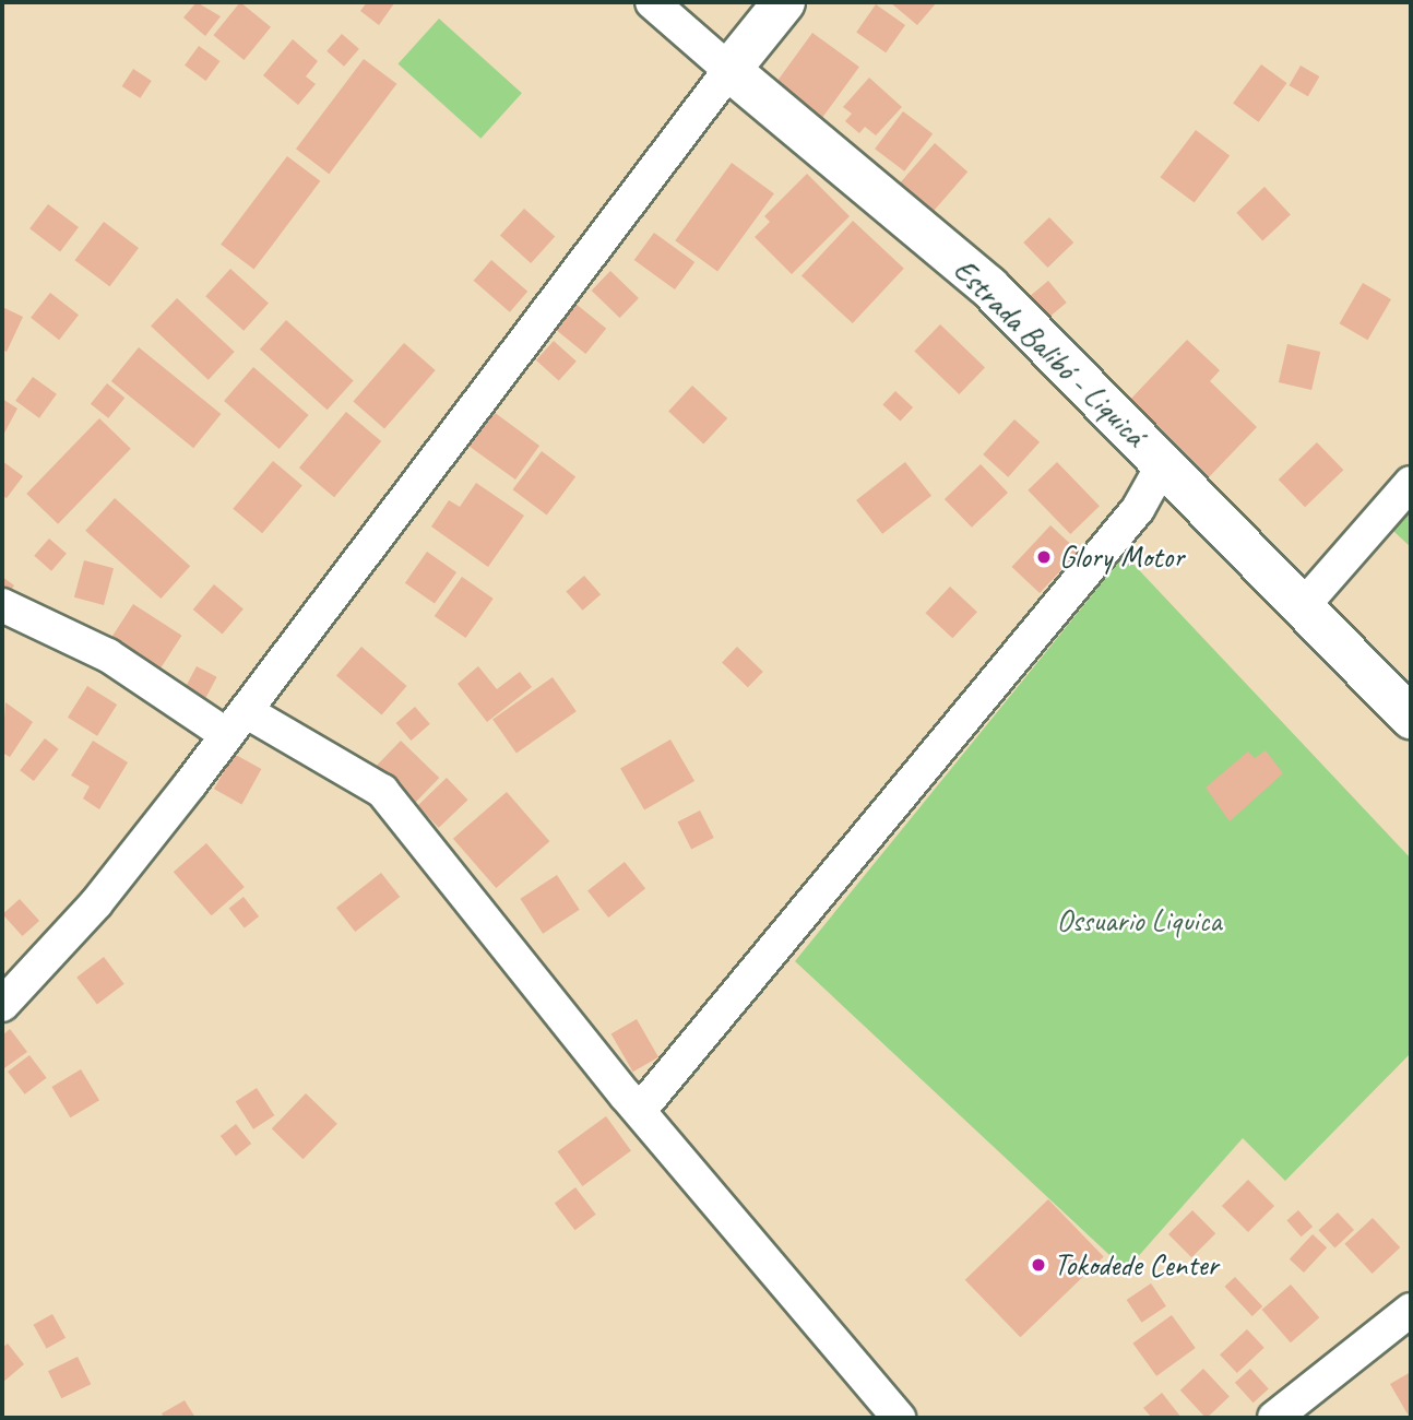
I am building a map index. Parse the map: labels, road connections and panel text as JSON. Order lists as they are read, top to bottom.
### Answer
{
  "streets": {
    "main road": ["Estrada Balibó - Liquicá"]
  },
  "parks": ["Ossuario Liquica"],
  "places": ["Glory Motor", "Tokodede Center"]
}
